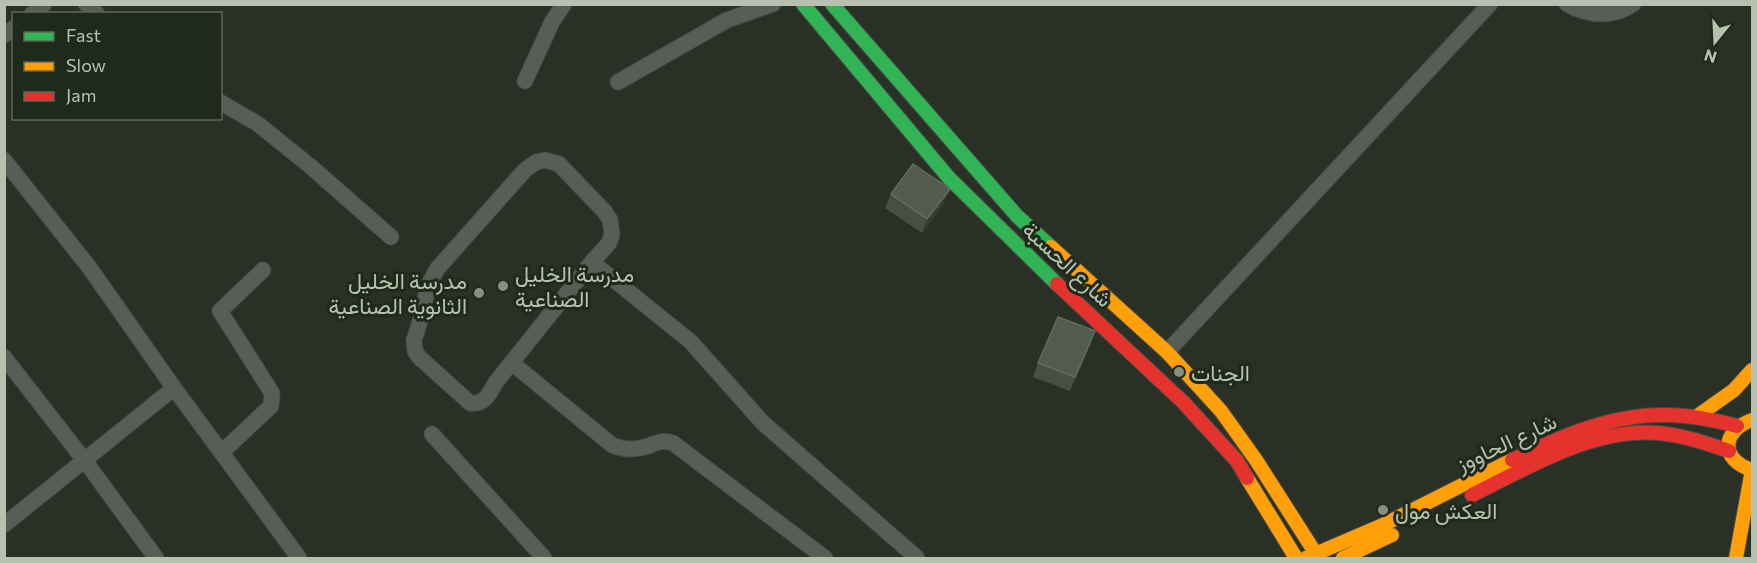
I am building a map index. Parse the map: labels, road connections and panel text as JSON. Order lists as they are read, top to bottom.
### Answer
{
  "streets": {
    "main road": ["شارع الحسبة", "شارع الحاووز"]
  },
  "crossings": [
    ["شارع الحسبة", "شارع الحاووز"]
  ],
  "places": [
    "مدرسة الخليل الصناعية",
    "مدرسة الخليل الثانوية الصناعية",
    "الجنات",
    "العكش مول"
  ],
  "legend": ["Fast", "Slow", "Jam"],
  "north": "bottom"
}
